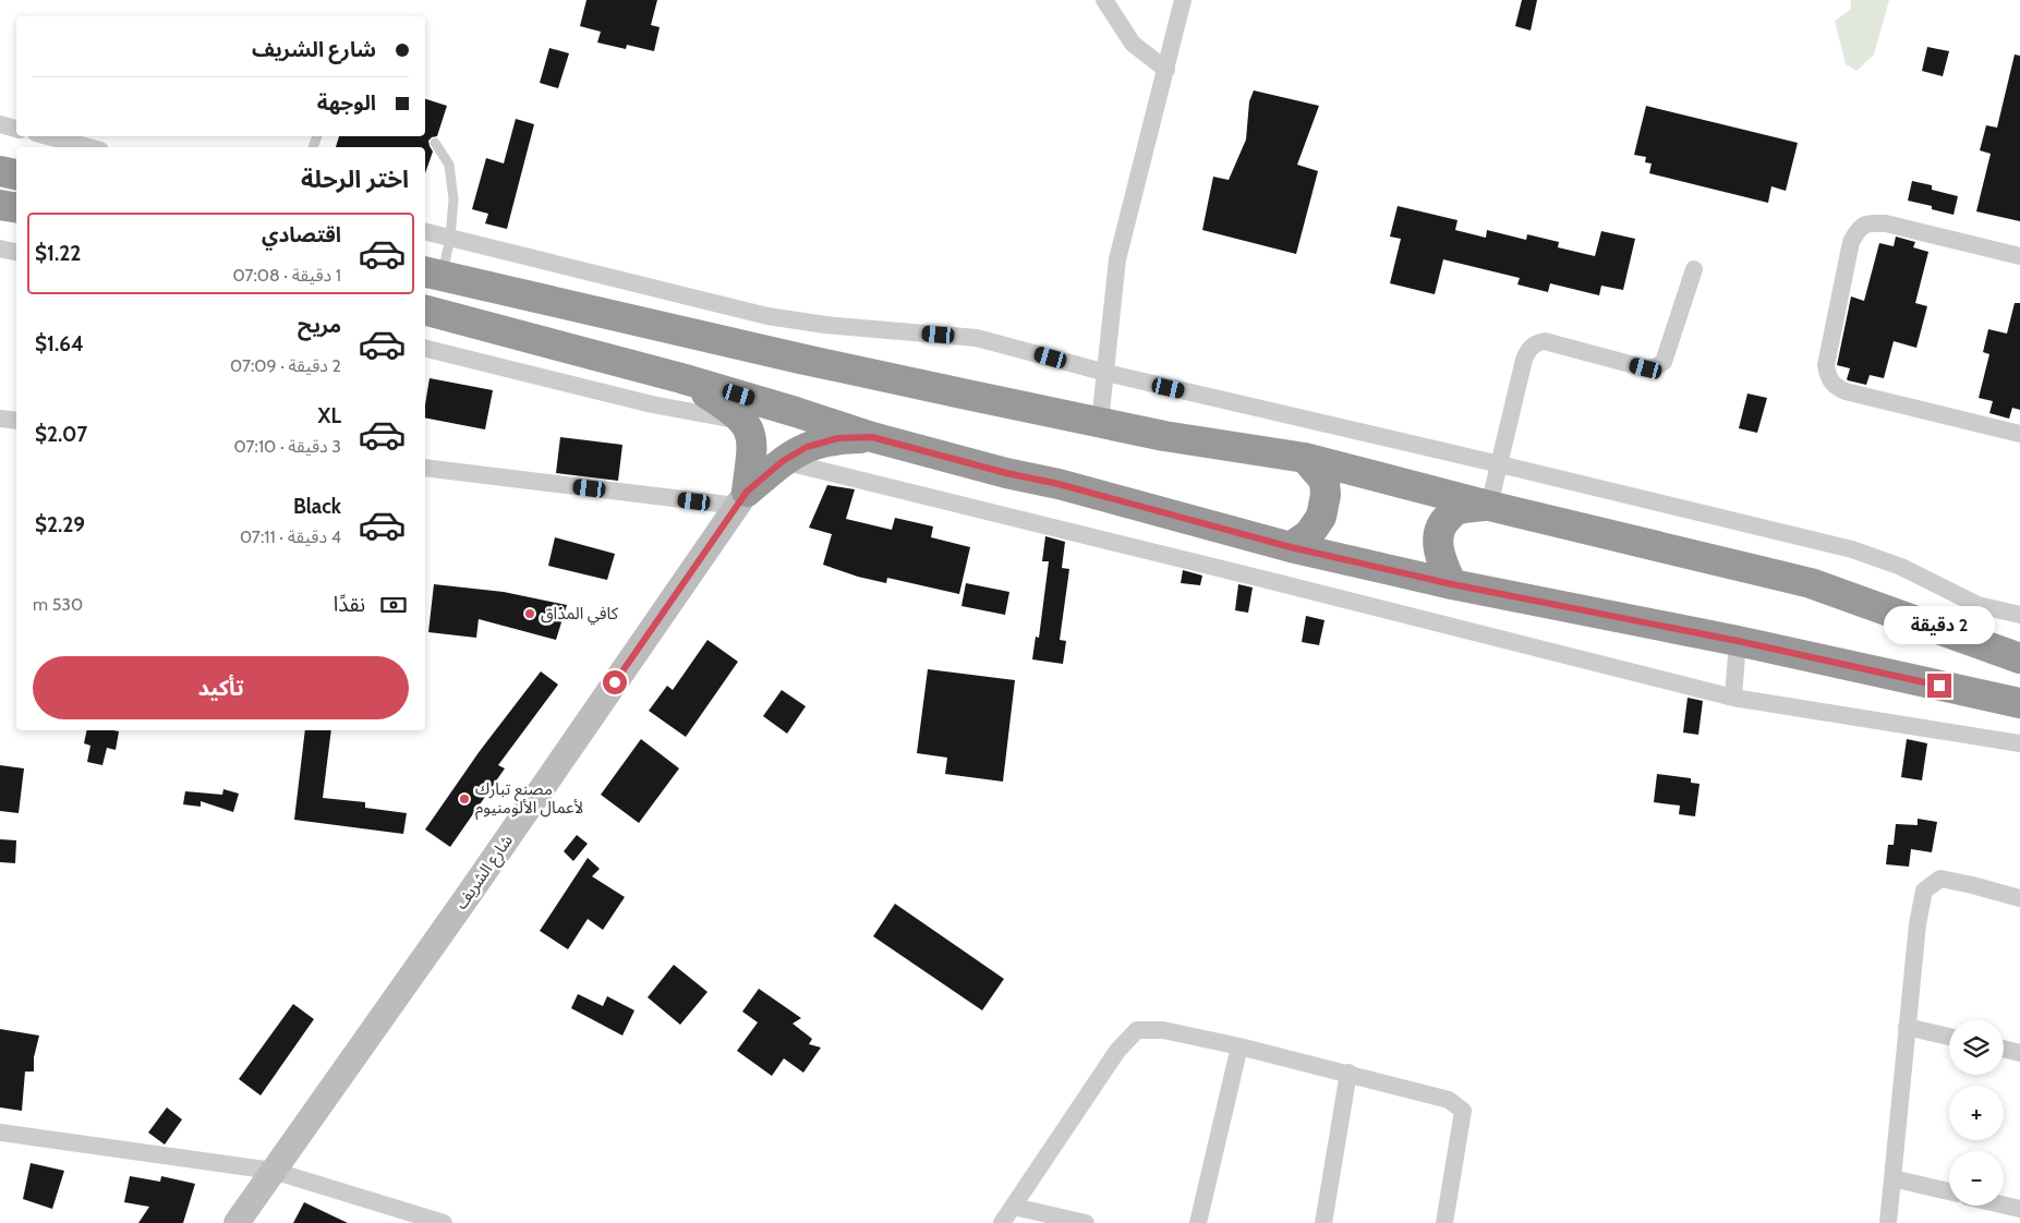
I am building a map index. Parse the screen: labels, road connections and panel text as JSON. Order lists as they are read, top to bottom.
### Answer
{
  "streets": {
    "main road": ["شارع الشريف"]
  },
  "places": ["كافي المذاق", "مصنع تبارك لأعمال الألومنيوم"],
  "page": {
    "banner": ["شارع الشريف", "الوجهة"],
    "heading": "اختر الرحلة",
    "list": [
      {
        "name": "اقتصادي",
        "note": "1 دقيقة · 07:08",
        "value": "$1.22"
      },
      {
        "name": "مريح",
        "note": "2 دقيقة · 07:09",
        "value": "$1.64"
      },
      {
        "name": "XL",
        "note": "3 دقيقة · 07:10",
        "value": "$2.07"
      },
      {
        "name": "Black",
        "note": "4 دقيقة · 07:11",
        "value": "$2.29"
      }
    ],
    "pay": ["نقدًا", "530 m"],
    "bubble": "2 دقيقة",
    "buttons": "تأكيد",
    "map_buttons": ["+", "−"]
  }
}
